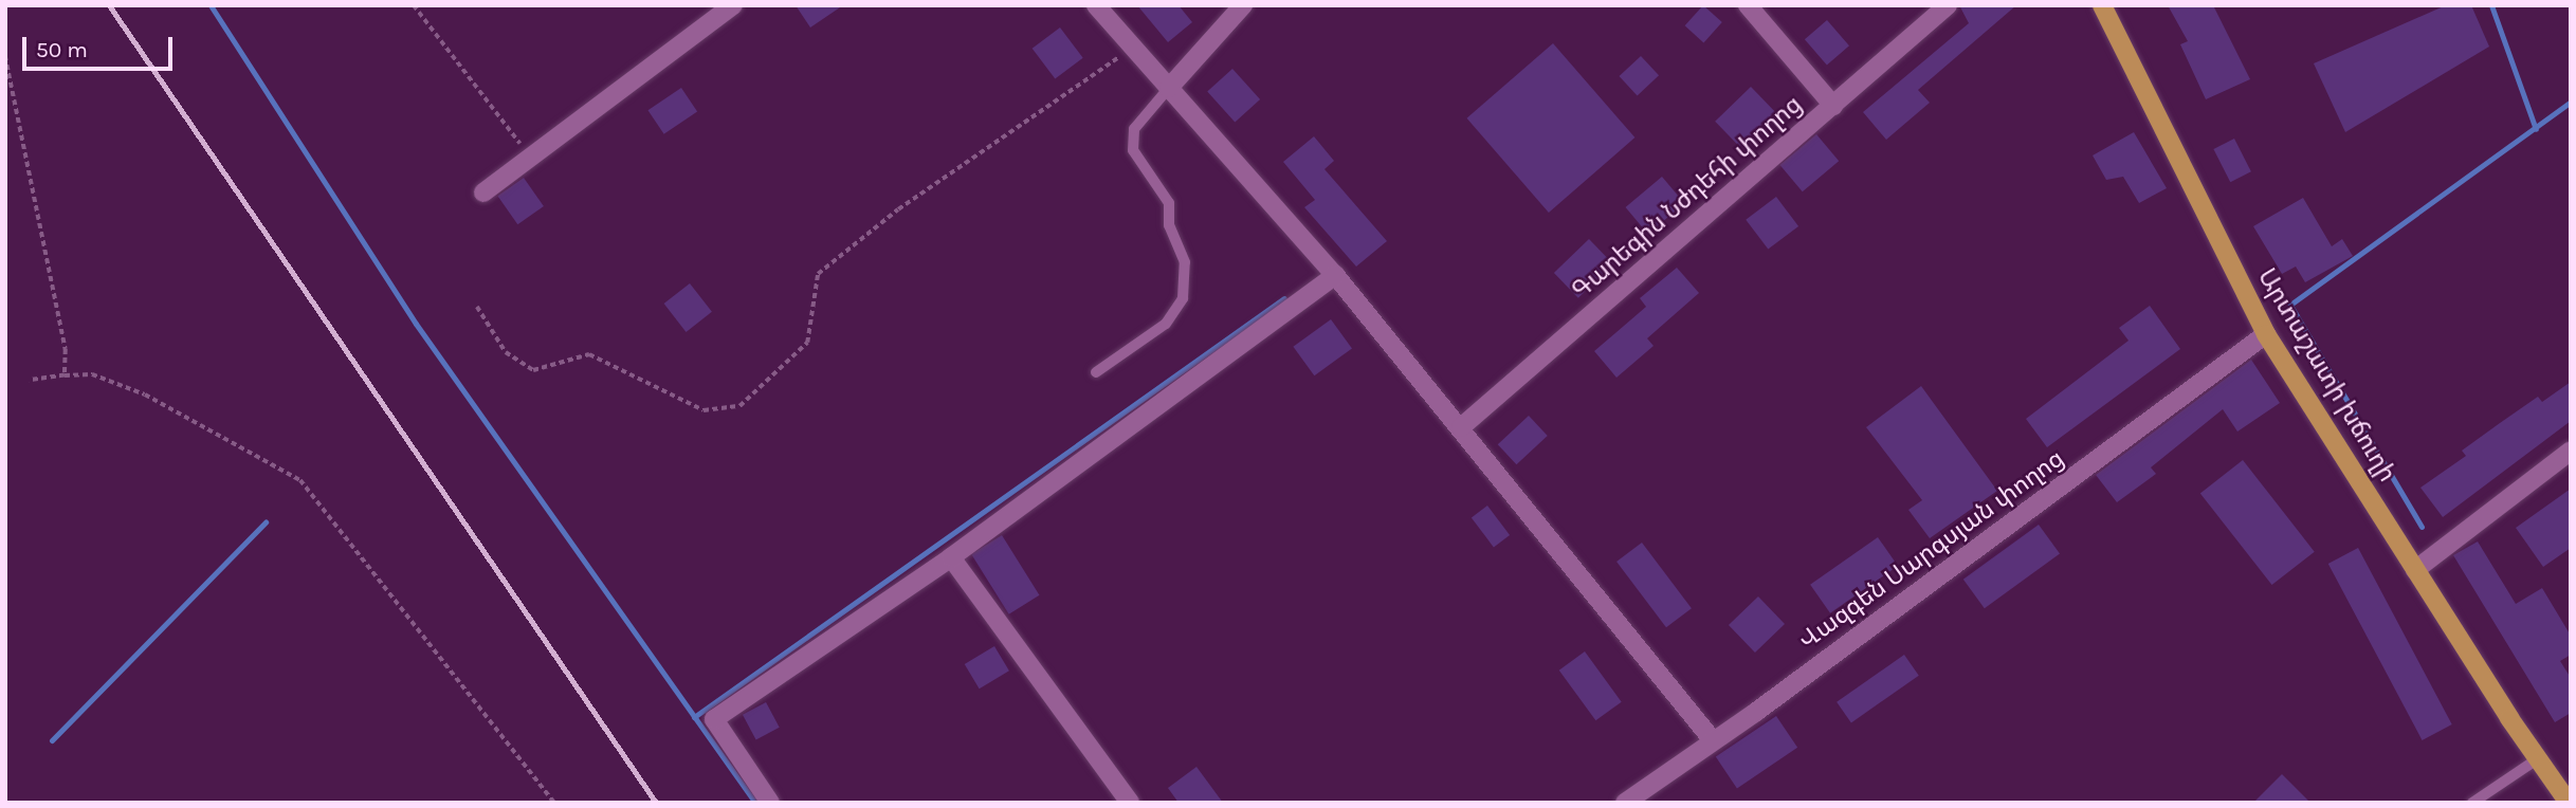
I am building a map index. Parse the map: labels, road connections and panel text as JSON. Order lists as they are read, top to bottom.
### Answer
{
  "streets": {
    "main road": ["Արտաշատի խճուղի"],
    "street": ["Գարեգին Նժդեհի փողոց", "Վազգեն Սարգսյան փողոց"]
  },
  "crossings": [
    ["Արտաշատի խճուղի", "Վազգեն Սարգսյան փողոց"]
  ],
  "scale_bar": "50 m"
}
